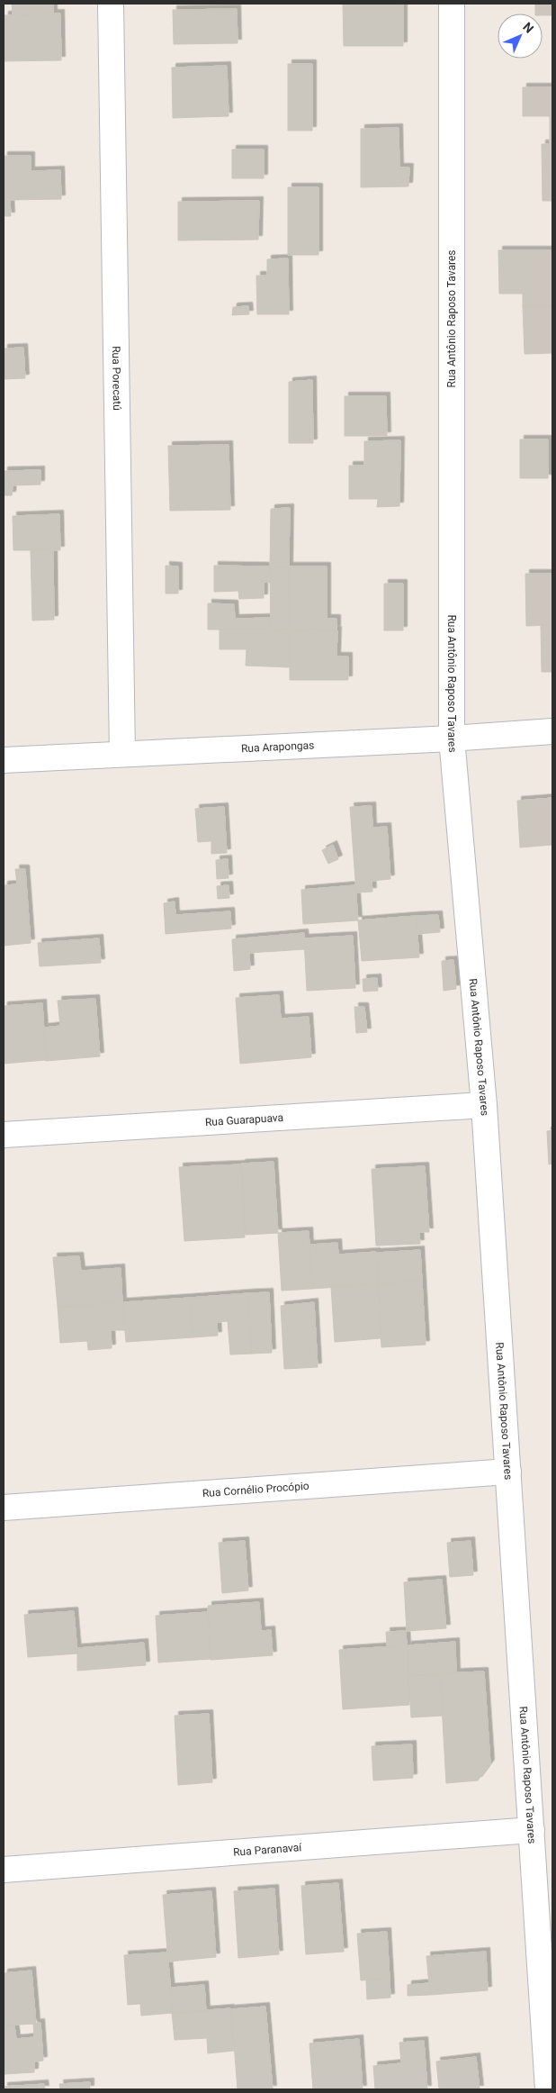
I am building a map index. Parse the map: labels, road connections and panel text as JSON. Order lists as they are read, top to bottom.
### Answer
{
  "streets": {
    "street": [
      "Rua Antônio Raposo Tavares",
      "Rua Porecatú",
      "Rua Arapongas",
      "Rua Guarapuava",
      "Rua Cornélio Procópio",
      "Rua Paranavaí"
    ]
  },
  "crossings": [
    ["Rua Antônio Raposo Tavares", "Rua Arapongas"],
    ["Rua Antônio Raposo Tavares", "Rua Guarapuava"],
    ["Rua Antônio Raposo Tavares", "Rua Cornélio Procópio"],
    ["Rua Antônio Raposo Tavares", "Rua Paranavaí"],
    ["Rua Porecatú", "Rua Arapongas"]
  ],
  "north": "top right"
}
